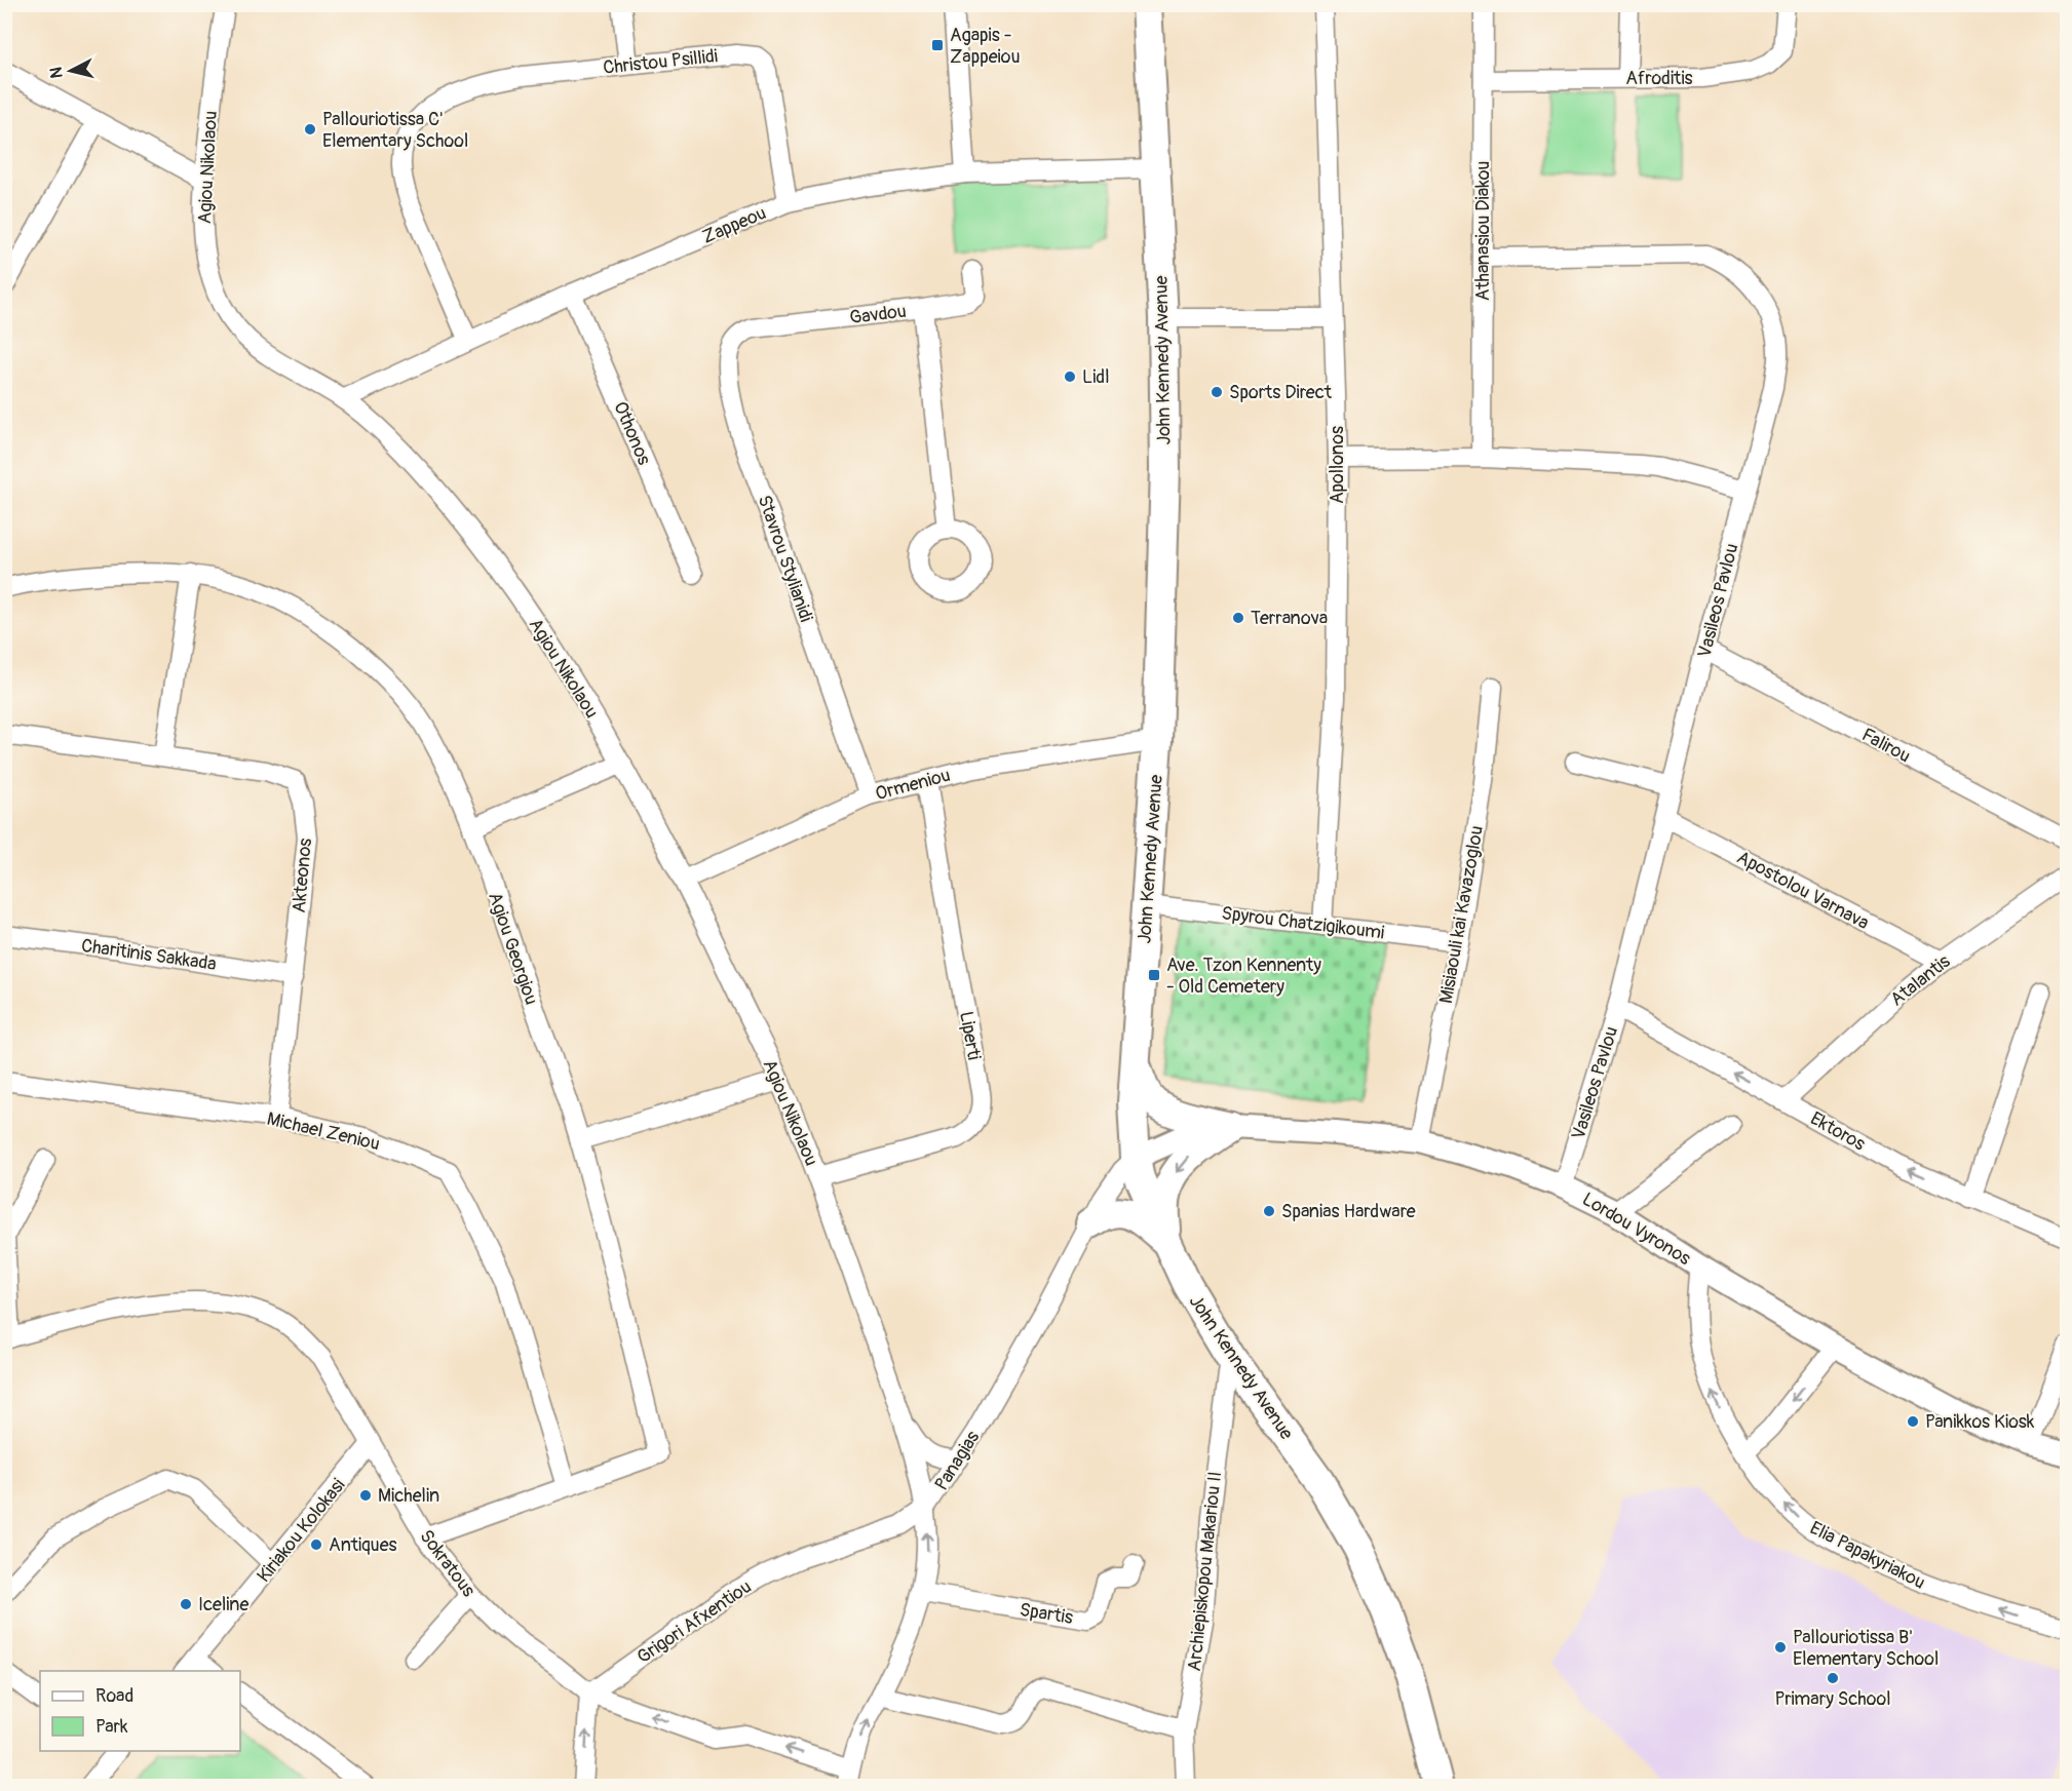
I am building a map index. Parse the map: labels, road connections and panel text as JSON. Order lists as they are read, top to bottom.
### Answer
{
  "streets": {
    "main road": ["John Kennedy Avenue"],
    "street": [
      "Christou Psillidi",
      "Afroditis",
      "Agiou Nikolaou",
      "Zappeou",
      "Athanasiou Diakou",
      "Gavdou",
      "Othonos",
      "Apollonos",
      "Stavrou Stylianidi",
      "Vasileos Pavlou",
      "Falirou",
      "Ormeniou",
      "Akteonos",
      "Apostolou Varnava",
      "Misiaouli kai Kavazoglou",
      "Spyrou Chatzigikoumi",
      "Agiou Georgiou",
      "Charitinis Sakkada",
      "Atalantis",
      "Liperti",
      "Michael Zeniou",
      "Ektoros",
      "Lordou Vyronos",
      "Panagias",
      "Kiriakou Kolokasi",
      "Elia Papakyriakou",
      "Sokratous",
      "Archiepiskopou Makariou II",
      "Spartis",
      "Grigori Afxentiou"
    ]
  },
  "crossings": [
    ["Christou Psillidi", "Zappeou"],
    ["Afroditis", "Athanasiou Diakou"],
    ["Agiou Nikolaou", "Zappeou"],
    ["Agiou Nikolaou", "Ormeniou"],
    ["Agiou Nikolaou", "Liperti"],
    ["Agiou Nikolaou", "Panagias"],
    ["Agiou Nikolaou", "Grigori Afxentiou"],
    ["Zappeou", "John Kennedy Avenue"],
    ["Zappeou", "Othonos"],
    ["Athanasiou Diakou", "Vasileos Pavlou"],
    ["Gavdou", "Stavrou Stylianidi"],
    ["John Kennedy Avenue", "Ormeniou"],
    ["John Kennedy Avenue", "Spyrou Chatzigikoumi"],
    ["John Kennedy Avenue", "Lordou Vyronos"],
    ["John Kennedy Avenue", "Panagias"],
    ["John Kennedy Avenue", "Archiepiskopou Makariou II"],
    ["Apollonos", "Spyrou Chatzigikoumi"],
    ["Stavrou Stylianidi", "Ormeniou"],
    ["Vasileos Pavlou", "Falirou"],
    ["Vasileos Pavlou", "Apostolou Varnava"],
    ["Vasileos Pavlou", "Ektoros"],
    ["Vasileos Pavlou", "Lordou Vyronos"],
    ["Ormeniou", "Liperti"],
    ["Akteonos", "Charitinis Sakkada"],
    ["Akteonos", "Michael Zeniou"],
    ["Apostolou Varnava", "Atalantis"],
    ["Misiaouli kai Kavazoglou", "Spyrou Chatzigikoumi"],
    ["Misiaouli kai Kavazoglou", "Lordou Vyronos"],
    ["Agiou Georgiou", "Michael Zeniou"],
    ["Atalantis", "Ektoros"],
    ["Lordou Vyronos", "Panagias"],
    ["Lordou Vyronos", "Elia Papakyriakou"],
    ["Panagias", "Sokratous"],
    ["Panagias", "Spartis"],
    ["Panagias", "Grigori Afxentiou"],
    ["Kiriakou Kolokasi", "Sokratous"],
    ["Sokratous", "Grigori Afxentiou"]
  ],
  "one_way": ["Ektoros", "Elia Papakyriakou"],
  "places": {
    "transit": ["Agapis - Zappeiou", "Ave. Tzon Kennenty - Old Cemetery"],
    "other": [
      "Pallouriotissa C' Elementary School",
      "Lidl",
      "Sports Direct",
      "Terranova",
      "Spanias Hardware",
      "Panikkos Kiosk",
      "Michelin",
      "Antiques",
      "Iceline",
      "Pallouriotissa B' Elementary School",
      "Primary School"
    ]
  },
  "legend": ["Road", "Park"],
  "north": "left"
}
